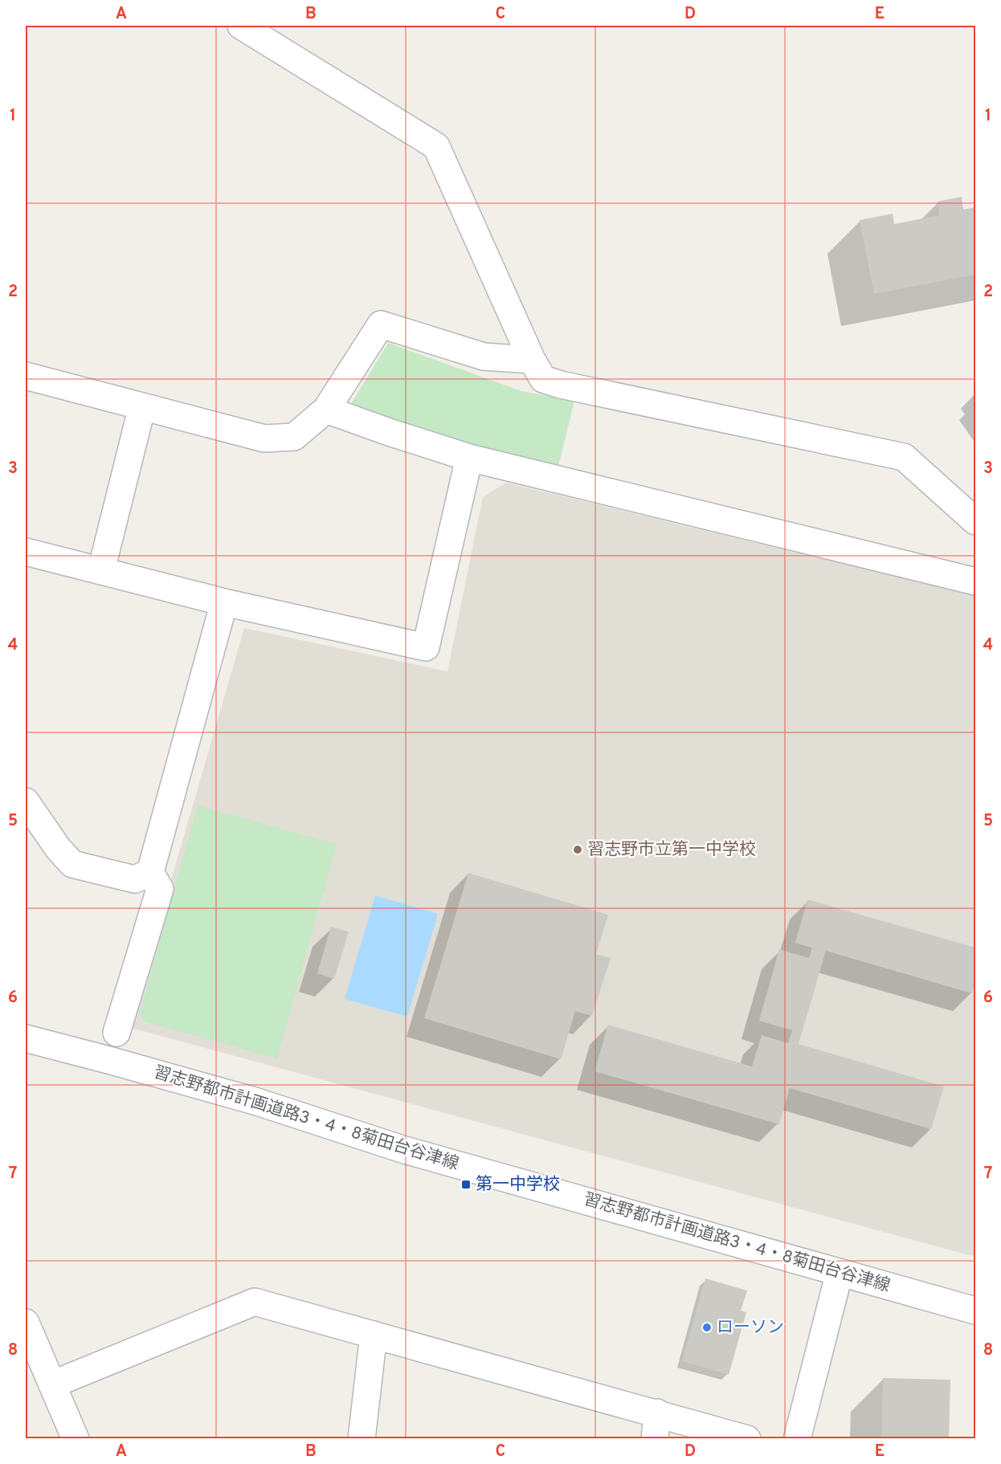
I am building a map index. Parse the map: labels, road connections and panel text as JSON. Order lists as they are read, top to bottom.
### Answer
{
  "streets": {
    "street": ["習志野都市計画道路3・4・8菊田台谷津線"]
  },
  "places": {
    "other": ["習志野市立第一中学校", "ローソン"],
    "transit": ["第一中学校"]
  },
  "grid": {
    "columns": [
      "A",
      "B",
      "C",
      "D",
      "E"
    ],
    "rows": [
      "1",
      "2",
      "3",
      "4",
      "5",
      "6",
      "7",
      "8"
    ]
  }
}
